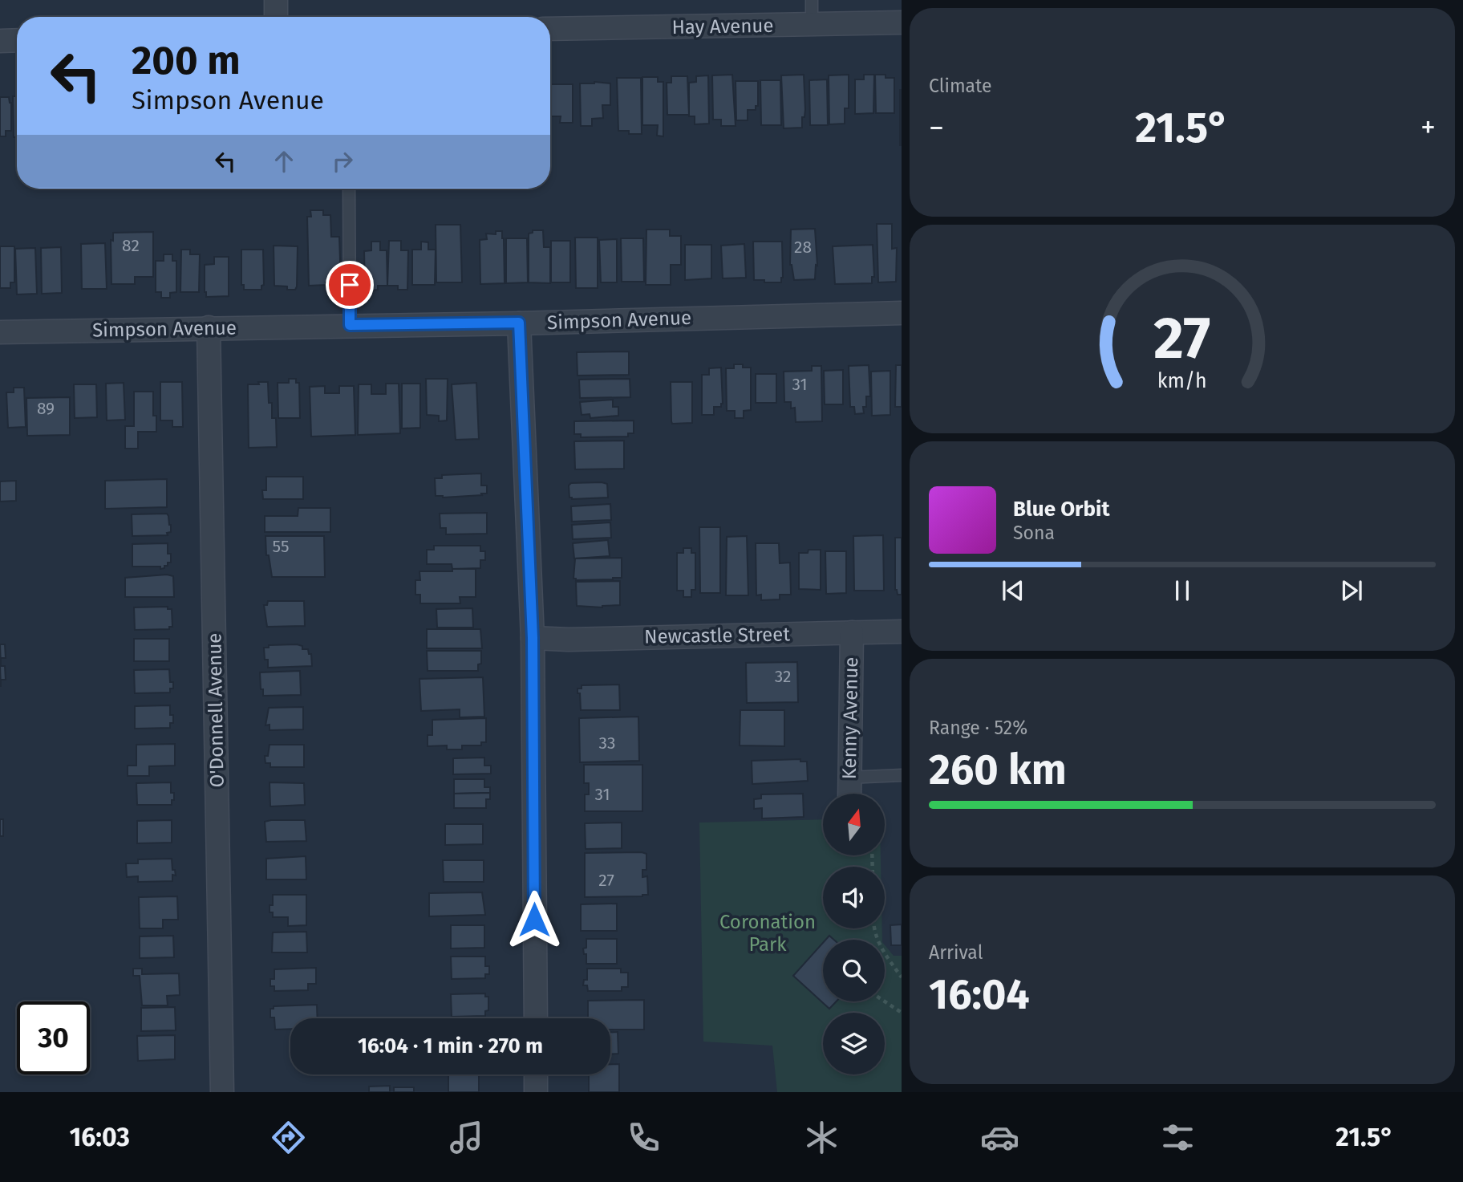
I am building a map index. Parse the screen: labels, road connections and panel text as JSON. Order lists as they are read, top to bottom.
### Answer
{
  "streets": {
    "street": [
      "Hay Avenue",
      "Simpson Avenue",
      "Newcastle Street",
      "O'Donnell Avenue",
      "Kenny Avenue"
    ]
  },
  "crossings": [
    ["Simpson Avenue", "O'Donnell Avenue"],
    ["Newcastle Street", "Kenny Avenue"]
  ],
  "parks": ["Coronation Park"],
  "house_numbers": [
    "82",
    "28",
    "31",
    "89",
    "55",
    "32",
    "33",
    "31",
    "27"
  ],
  "north": "top",
  "page": {
    "tile": [
      "Climate",
      ["Range · 52%", "260 km"],
      ["Arrival", "16:04"]
    ],
    "turn": ["200 m", "Simpson Avenue"],
    "heat": ["−", "21.5°", "+"],
    "song": ["Blue Orbit", "Sona"],
    "limit": "30",
    "trip": "16:04 · 1 min · 270 m",
    "tabs": ["16:03", "21.5°"],
    "gauge": ["27", "km/h"]
  }
}
